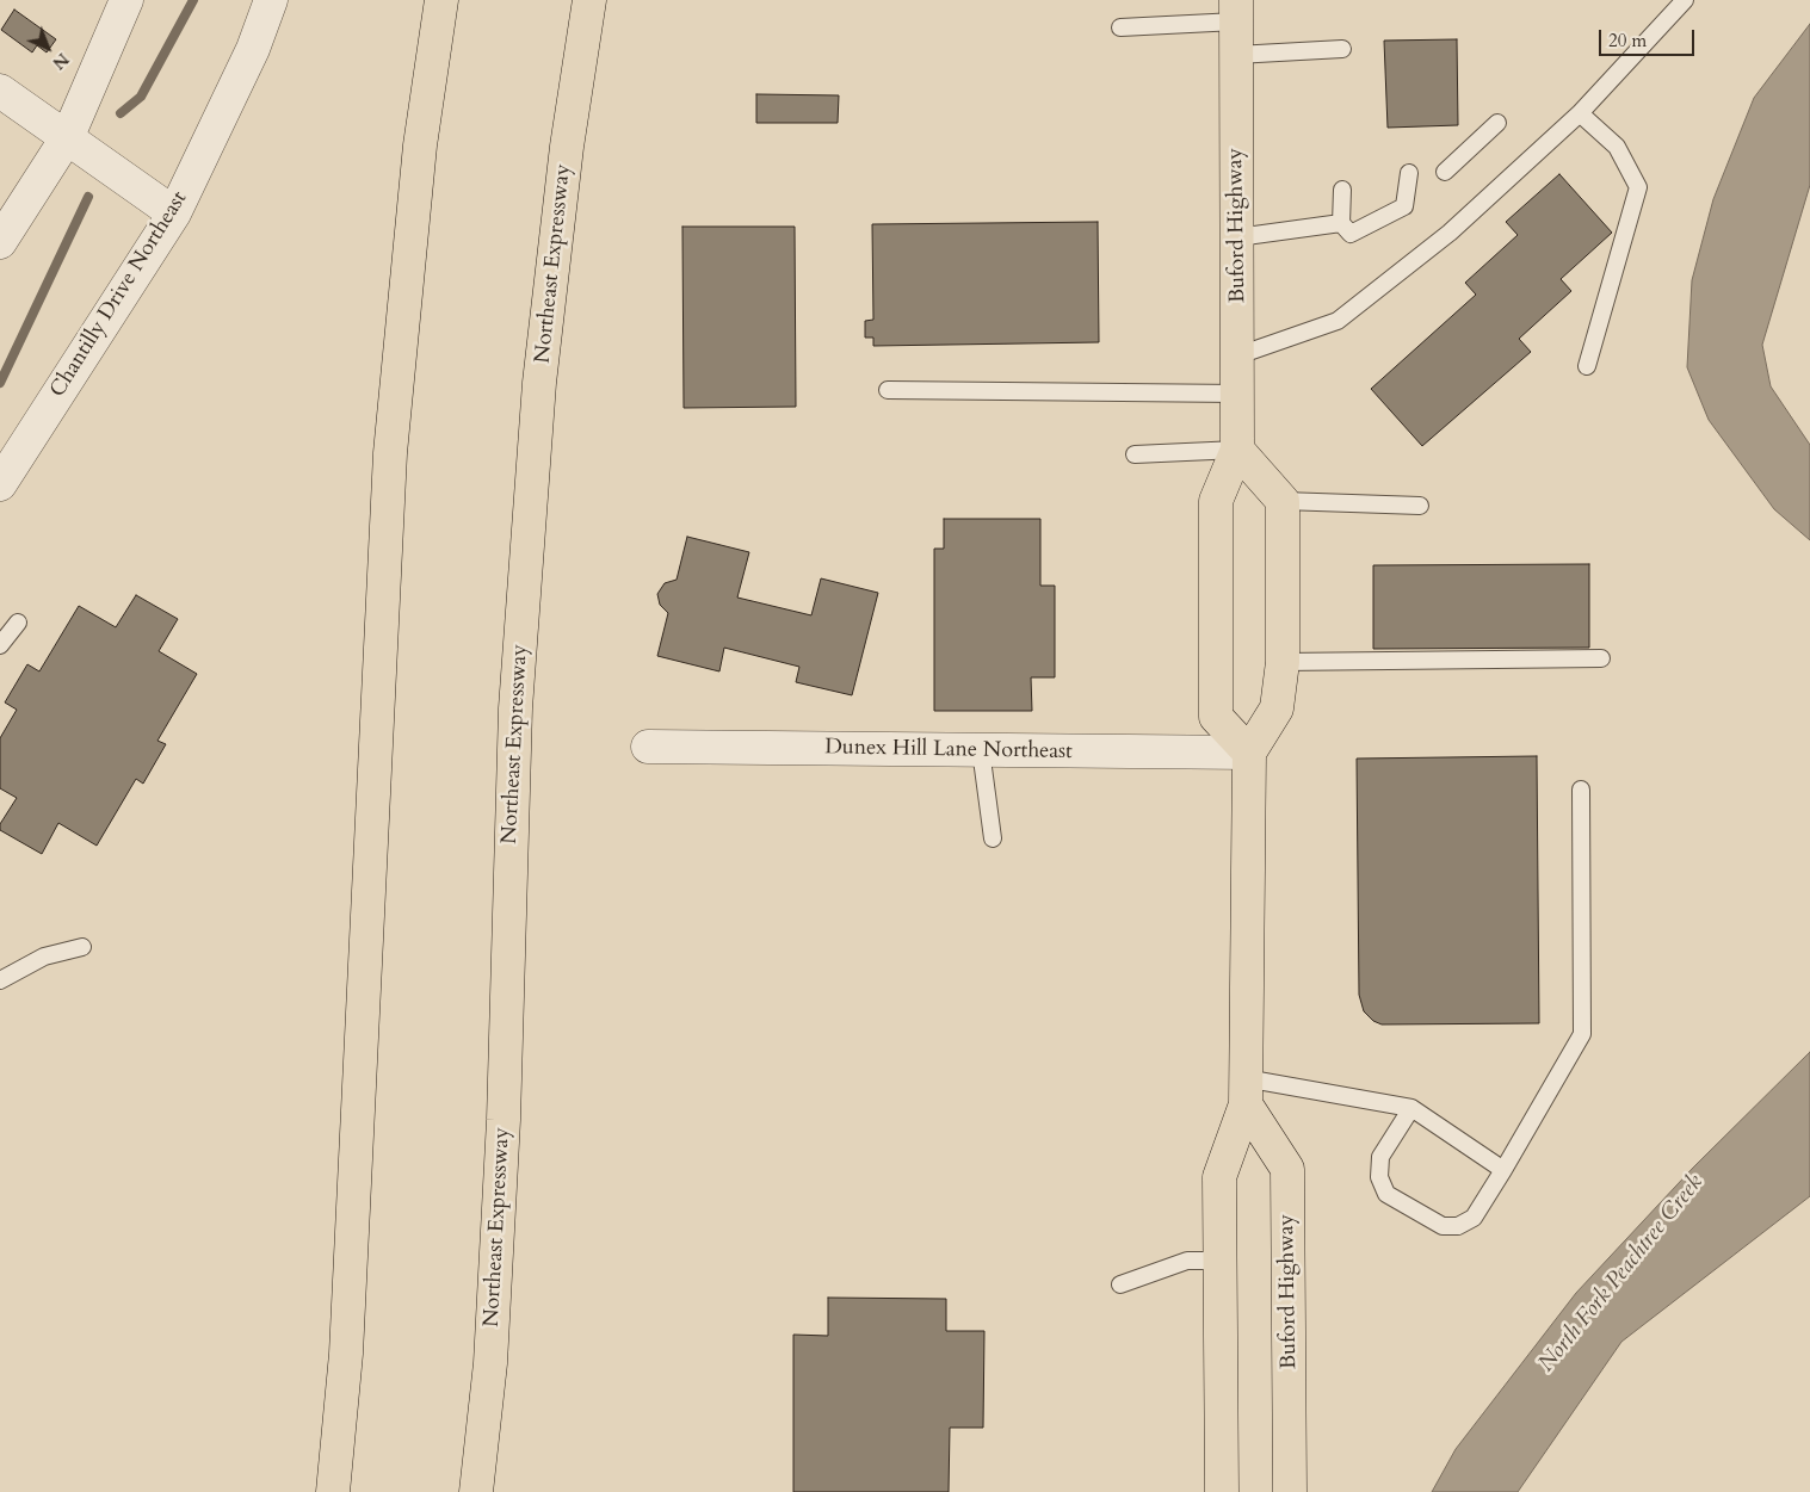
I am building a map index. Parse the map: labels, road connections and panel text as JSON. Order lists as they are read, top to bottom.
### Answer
{
  "streets": {
    "main road": ["Buford Highway", "Northeast Expressway"],
    "street": ["Chantilly Drive Northeast", "Dunex Hill Lane Northeast"]
  },
  "crossings": [
    ["Buford Highway", "Dunex Hill Lane Northeast"]
  ],
  "water": ["North Fork Peachtree Creek"],
  "scale_bar": "20 m",
  "north": "bottom right"
}
